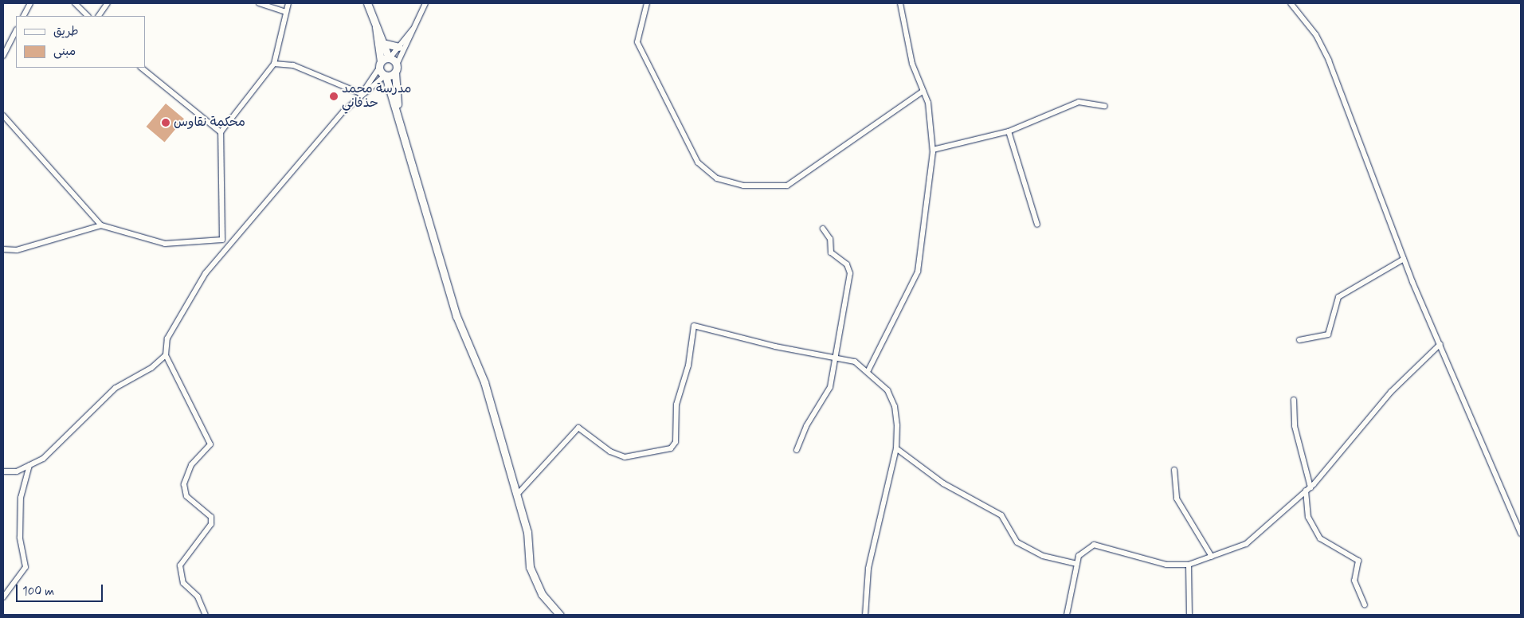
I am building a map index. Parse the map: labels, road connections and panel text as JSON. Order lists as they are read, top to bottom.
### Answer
{
  "places": ["مدرسة محمد حذفاني", "محكمة نقاوس"],
  "legend": ["طريق", "مبنى"],
  "scale_bar": "100 m"
}
